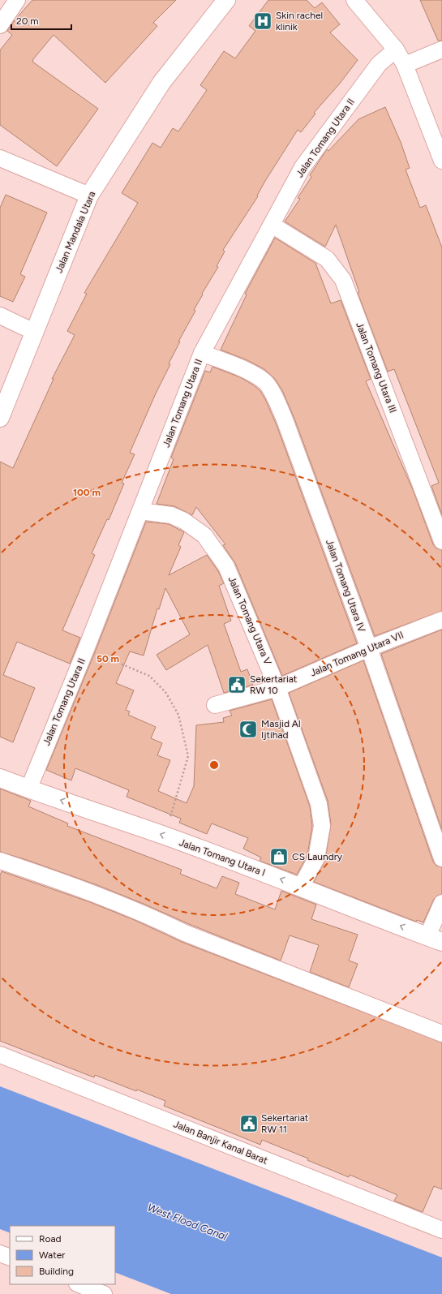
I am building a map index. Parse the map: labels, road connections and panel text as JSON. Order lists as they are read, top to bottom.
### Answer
{
  "streets": {
    "street": [
      "Jalan Tomang Utara II",
      "Jalan Mandala Utara",
      "Jalan Tomang Utara III",
      "Jalan Tomang Utara IV",
      "Jalan Tomang Utara V",
      "Jalan Tomang Utara VII",
      "Jalan Tomang Utara I",
      "Jalan Banjir Kanal Barat"
    ]
  },
  "crossings": [
    ["Jalan Tomang Utara II", "Jalan Tomang Utara III"],
    ["Jalan Tomang Utara II", "Jalan Tomang Utara IV"],
    ["Jalan Tomang Utara II", "Jalan Tomang Utara V"],
    ["Jalan Tomang Utara II", "Jalan Tomang Utara I"],
    ["Jalan Tomang Utara IV", "Jalan Tomang Utara VII"],
    ["Jalan Tomang Utara V", "Jalan Tomang Utara VII"],
    ["Jalan Tomang Utara V", "Jalan Tomang Utara I"]
  ],
  "water": ["West Flood Canal"],
  "places": {
    "hospital": ["Skin rachel klinik"],
    "public building": ["Sekertariat RW 10", "Sekertariat RW 11"],
    "mosque": ["Masjid Al Ijtihad"],
    "shop": ["CS Laundry"]
  },
  "legend": ["Road", "Water", "Building"],
  "scale_bar": "20 m",
  "rings": ["100 m", "50 m"]
}
